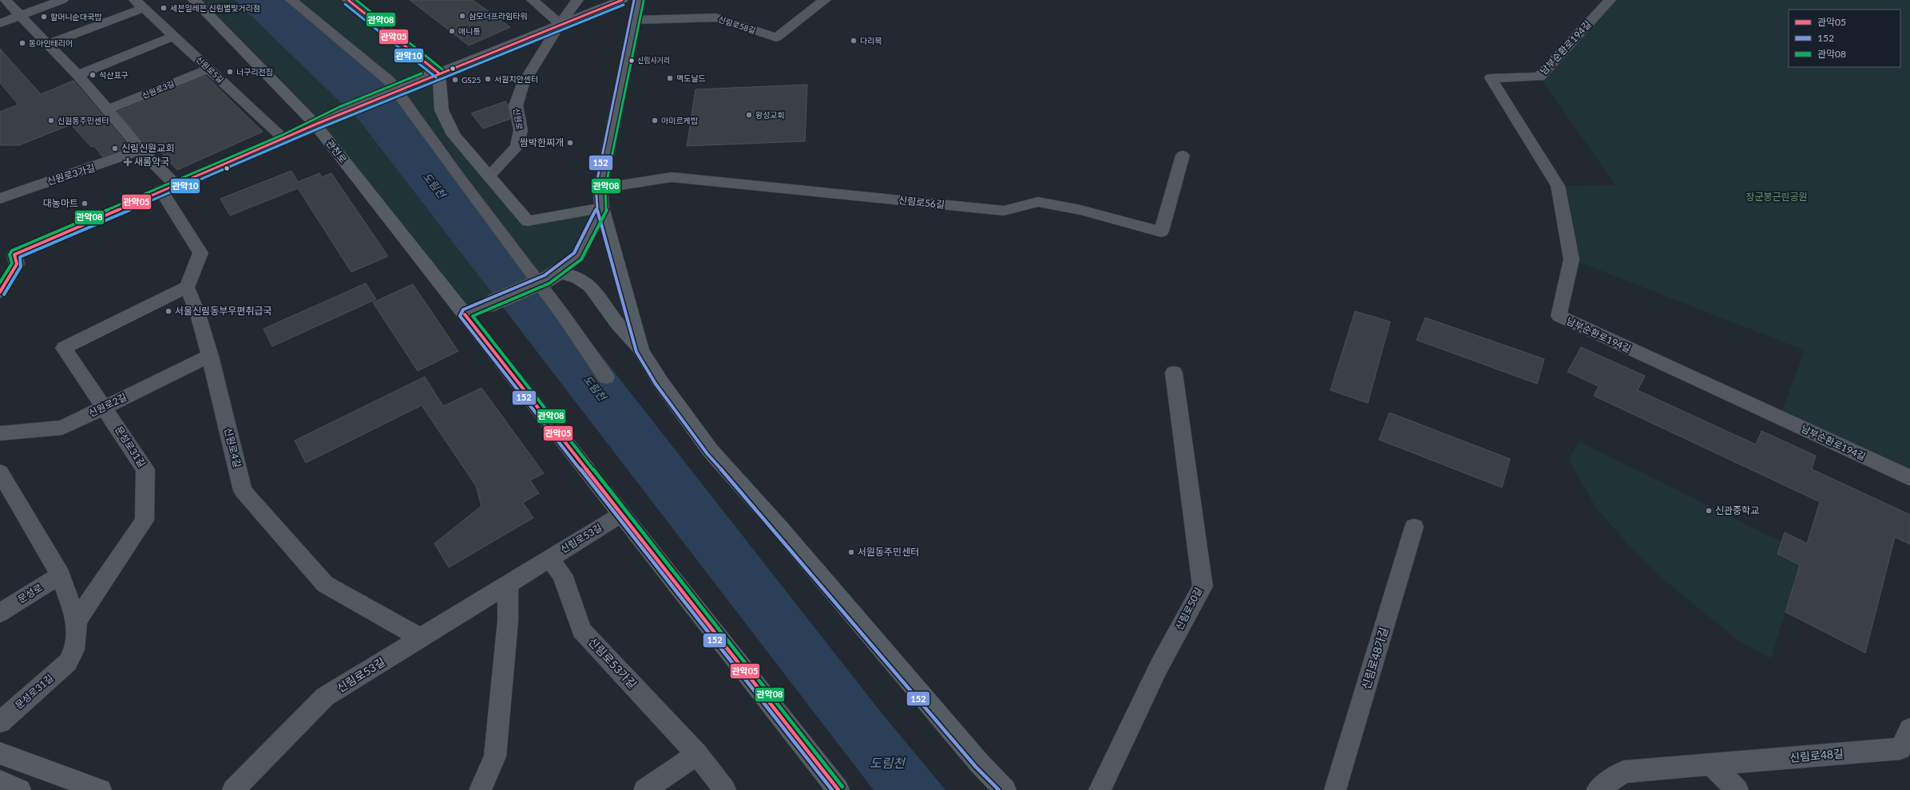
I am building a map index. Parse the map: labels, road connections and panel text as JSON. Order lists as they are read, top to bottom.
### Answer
{
  "streets": {
    "main road": ["관천로"],
    "street": [
      "신림로58길",
      "남부순환로194길",
      "신원로5길",
      "신원로3길",
      "신원로",
      "신원로3가길",
      "신림로56길",
      "신원로2길",
      "문성로31길",
      "신원로4길",
      "신림로53길",
      "문성로",
      "신림로50길",
      "신림로48가길",
      "신림로53가길",
      "신림로48길"
    ]
  },
  "crossings": [
    ["신원로5길", "신원로3길"],
    ["관천로", "신림로53길"],
    ["신원로2길", "문성로31길"],
    ["신원로2길", "신원로4길"],
    ["문성로31길", "신원로4길"],
    ["신원로4길", "신림로53길"],
    ["신림로53길", "신림로53가길"]
  ],
  "water": ["도림천"],
  "parks": ["장군봉근린공원"],
  "places": {
    "other": [
      "세븐일레븐 신림별빛거리점",
      "삼모더프라임타워",
      "할머니순대국밥",
      "애니통",
      "다리목",
      "동아인테리어",
      "신림사거리",
      "너구리전집",
      "석산표구",
      "맥도날드",
      "서원치안센터",
      "GS25",
      "왕성교회",
      "신원동주민센터",
      "아미르케밥",
      "쌈박한찌개",
      "신림신원교회",
      "대농마트",
      "서울신림동부우편취급국",
      "신관중학교",
      "서원동주민센터"
    ],
    "health": ["새롬약국"]
  },
  "lines": [
    "transit line 관악05",
    "transit line 152",
    "transit line 관악08",
    "transit line 관악10"
  ],
  "legend": ["관악05", "152", "관악08"]
}
